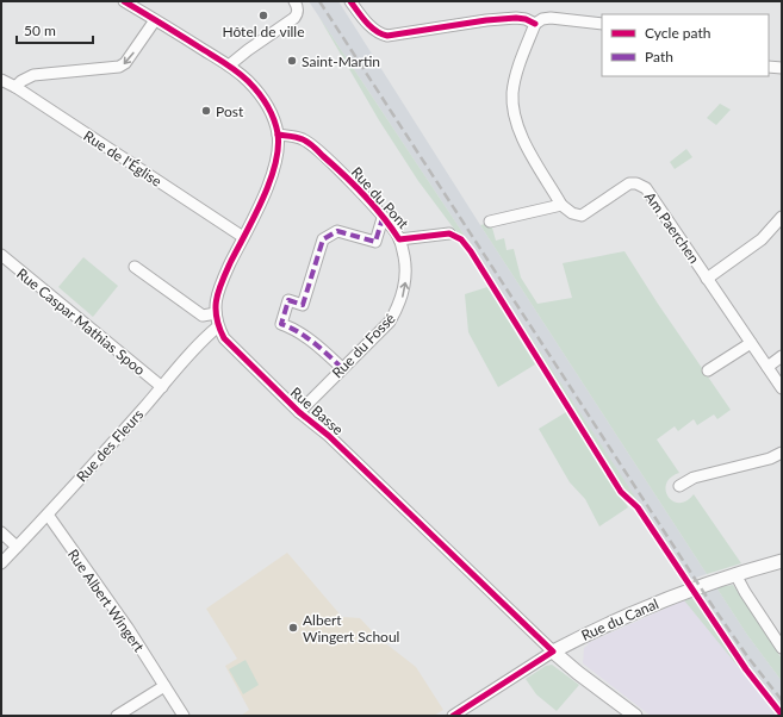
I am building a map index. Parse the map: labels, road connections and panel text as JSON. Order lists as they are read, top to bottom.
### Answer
{
  "streets": {
    "main road": ["Rue du Canal"],
    "street": [
      "Rue de l'Église",
      "Rue du Pont",
      "Am Paerchen",
      "Rue Caspar Mathias Spoo",
      "Rue du Fossé",
      "Rue Basse",
      "Rue des Fleurs",
      "Rue Albert Wingert"
    ]
  },
  "crossings": [
    ["Rue de l'Église", "Rue Basse"],
    ["Rue du Pont", "Rue du Fossé"],
    ["Rue du Pont", "Rue Basse"],
    ["Rue Caspar Mathias Spoo", "Rue des Fleurs"],
    ["Rue du Fossé", "Rue Basse"],
    ["Rue Basse", "Rue des Fleurs"],
    ["Rue Basse", "Rue du Canal"],
    ["Rue des Fleurs", "Rue Albert Wingert"]
  ],
  "one_way": ["Rue du Fossé"],
  "places": [
    "Hôtel de ville",
    "Saint-Martin",
    "Post",
    "Albert Wingert Schoul"
  ],
  "legend": ["Cycle path", "Path"],
  "scale_bar": "50 m"
}
